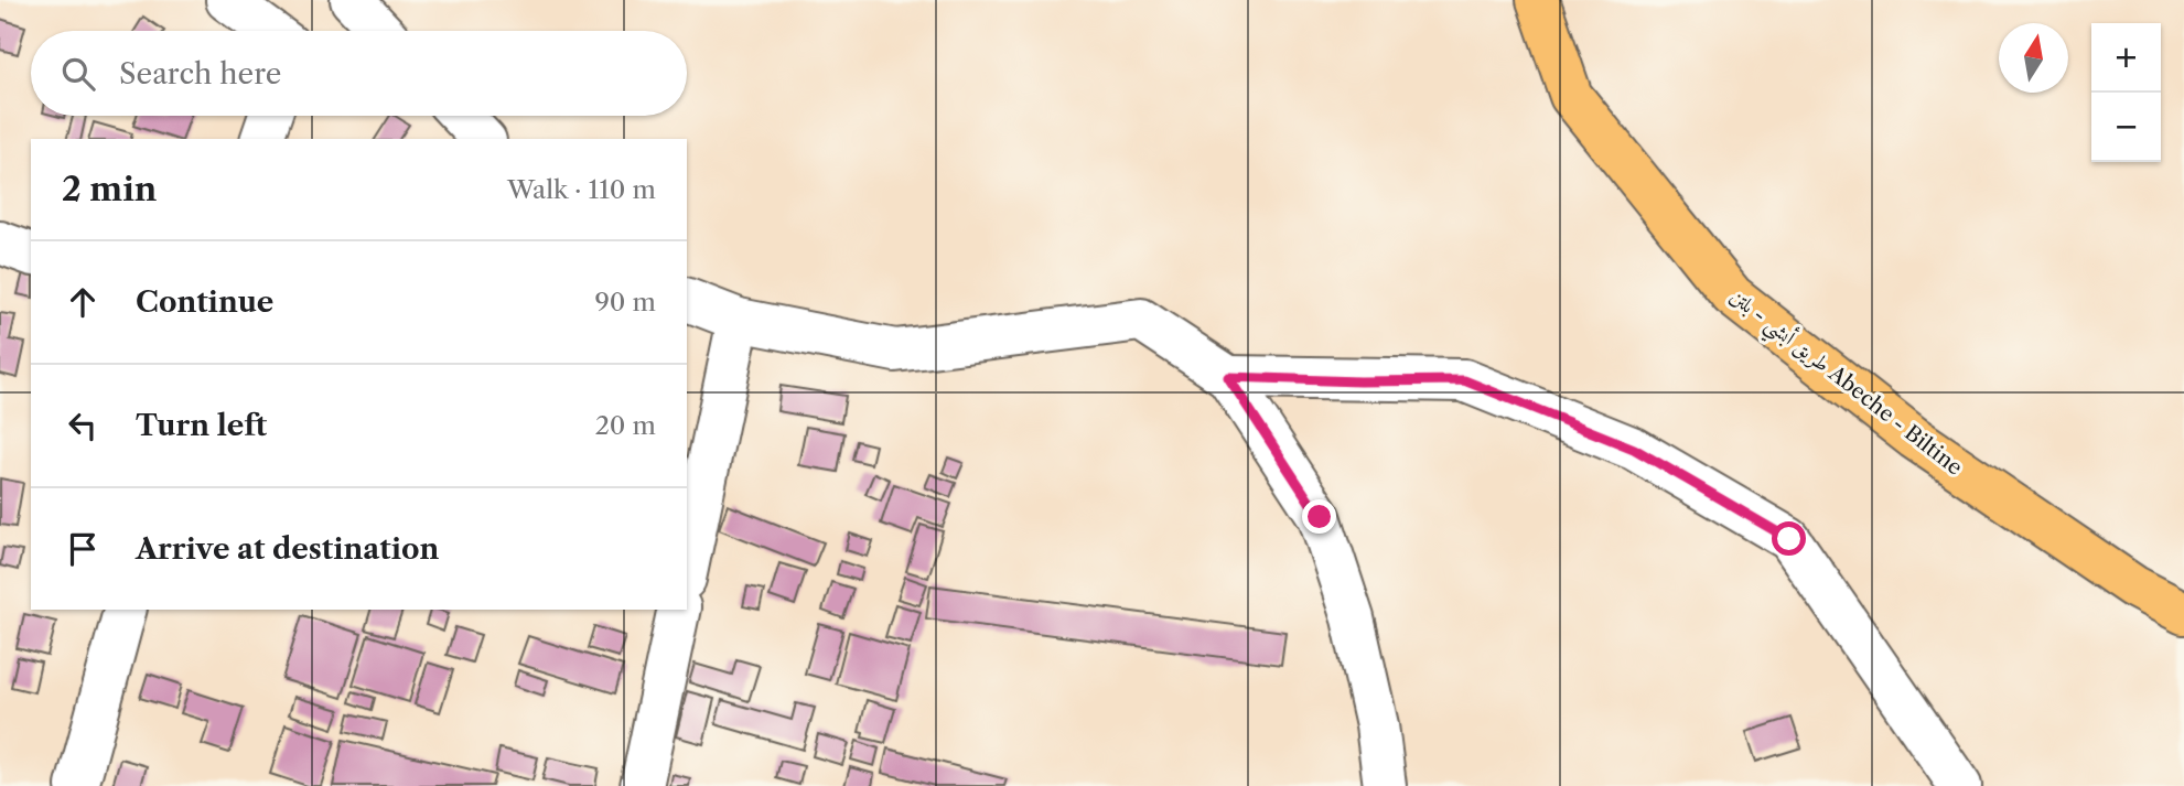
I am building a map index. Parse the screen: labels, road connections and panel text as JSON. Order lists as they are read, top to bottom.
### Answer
{
  "streets": {
    "main road": ["طريق أبشي - بلتن Abeche - Biltine"]
  },
  "north": "top",
  "page": {
    "map_buttons": ["+", "−"],
    "search": "Search here",
    "heading": ["2 min", "Walk · 110 m"],
    "list": [
      ["Continue", "90 m"],
      ["Turn left", "20 m"],
      "Arrive at destination"
    ]
  }
}
